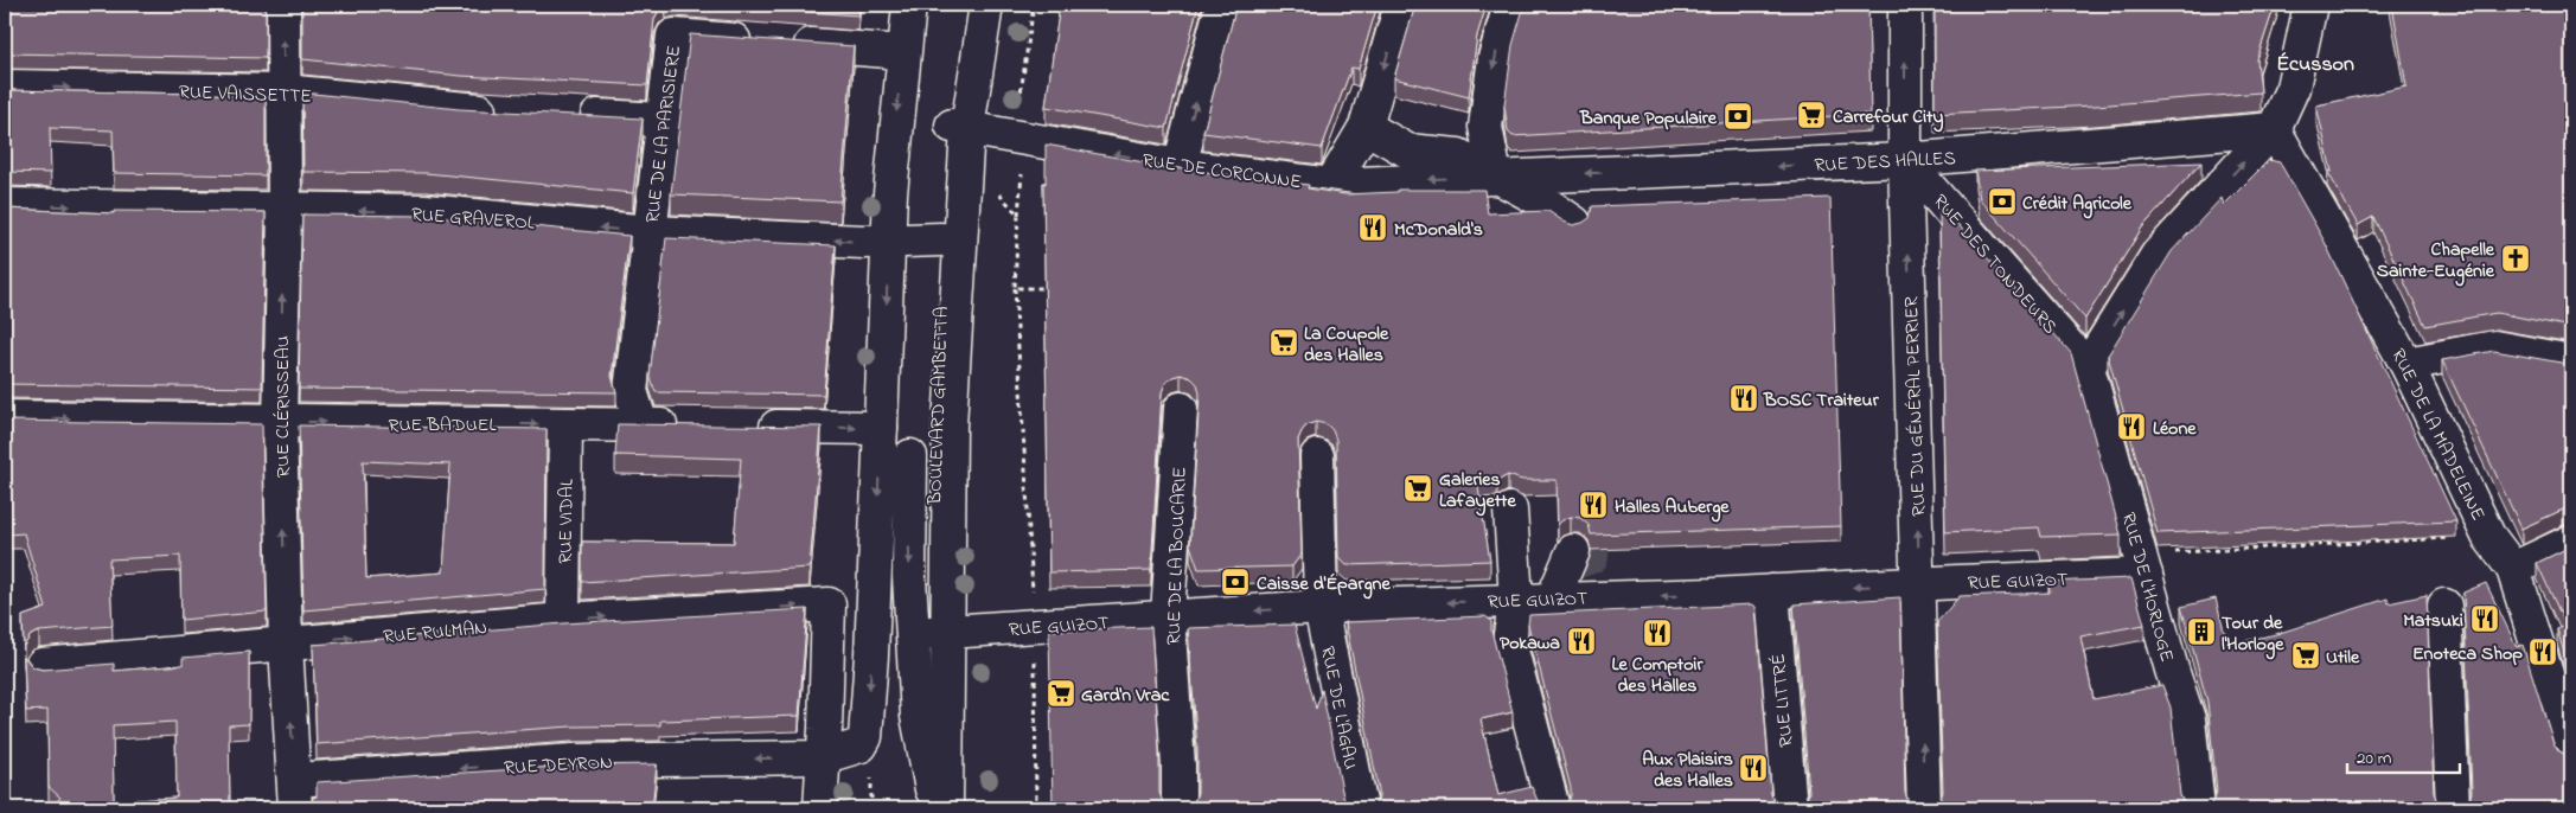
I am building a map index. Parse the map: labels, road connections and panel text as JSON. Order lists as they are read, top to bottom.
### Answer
{
  "streets": {
    "street": [
      "RUE VAISSETTE",
      "RUE DE LA PARISIERE",
      "RUE DES HALLES",
      "RUE DE CORCONNE",
      "RUE GRAVEROL",
      "RUE DES TONDEURS",
      "BOULEVARD GAMBETTA",
      "RUE CLÉRISSEAU",
      "RUE DU GÉNÉRAL PERRIER",
      "RUE BADUEL",
      "RUE DE LA MADELEINE",
      "RUE VIDAL",
      "RUE DE LA BOUCARIE",
      "RUE GUIZOT",
      "RUE DE L'HORLOGE",
      "RUE RULMAN",
      "RUE LITTRÉ",
      "RUE DE L'AGAU",
      "RUE DEYRON"
    ]
  },
  "crossings": [
    ["RUE VAISSETTE", "RUE CLÉRISSEAU"],
    ["RUE DE LA PARISIERE", "RUE GRAVEROL"],
    ["RUE DE LA PARISIERE", "RUE BADUEL"],
    ["RUE DES HALLES", "RUE DE CORCONNE"],
    ["RUE DES HALLES", "RUE DES TONDEURS"],
    ["RUE DES HALLES", "RUE DU GÉNÉRAL PERRIER"],
    ["RUE DES HALLES", "RUE DE LA MADELEINE"],
    ["RUE DE CORCONNE", "BOULEVARD GAMBETTA"],
    ["RUE GRAVEROL", "BOULEVARD GAMBETTA"],
    ["RUE GRAVEROL", "RUE CLÉRISSEAU"],
    ["RUE DES TONDEURS", "RUE DU GÉNÉRAL PERRIER"],
    ["RUE DES TONDEURS", "RUE DE L'HORLOGE"],
    ["BOULEVARD GAMBETTA", "RUE GUIZOT"],
    ["RUE CLÉRISSEAU", "RUE BADUEL"],
    ["RUE CLÉRISSEAU", "RUE RULMAN"],
    ["RUE CLÉRISSEAU", "RUE DEYRON"],
    ["RUE DU GÉNÉRAL PERRIER", "RUE GUIZOT"],
    ["RUE BADUEL", "RUE VIDAL"],
    ["RUE VIDAL", "RUE RULMAN"],
    ["RUE DE LA BOUCARIE", "RUE GUIZOT"],
    ["RUE GUIZOT", "RUE DE L'HORLOGE"],
    ["RUE GUIZOT", "RUE LITTRÉ"],
    ["RUE GUIZOT", "RUE DE L'AGAU"],
    ["RUE RULMAN", "RUE DEYRON"]
  ],
  "one_way": [
    "RUE VAISSETTE",
    "RUE DES HALLES",
    "RUE CLÉRISSEAU",
    "RUE DU GÉNÉRAL PERRIER",
    "RUE BADUEL",
    "RUE GUIZOT",
    "RUE DEYRON"
  ],
  "districts": ["Écusson"],
  "places": {
    "supermarket": [
      "Carrefour City",
      "La Coupole des Halles",
      "Galeries Lafayette",
      "Utile",
      "Gard'n Vrac"
    ],
    "bank": ["Banque Populaire", "Crédit Agricole", "Caisse d'Épargne"],
    "restaurant": [
      "McDonald's",
      "BOSC Traiteur",
      "Léone",
      "Halles Auberge",
      "Matsuki",
      "Le Comptoir des Halles",
      "Pokawa",
      "Enoteca Shop",
      "Aux Plaisirs des Halles"
    ],
    "church": ["Chapelle Sainte-Eugénie"],
    "building": ["Tour de l'Horloge"]
  },
  "scale_bar": "20 m"
}
